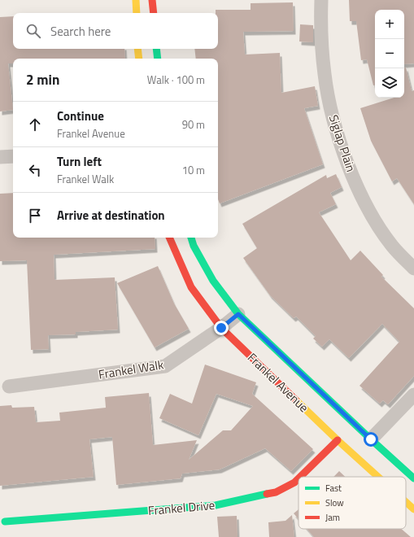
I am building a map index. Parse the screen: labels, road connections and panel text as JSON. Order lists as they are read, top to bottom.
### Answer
{
  "streets": {
    "street": [
      "Siglap Plain",
      "Frankel Walk",
      "Frankel Avenue",
      "Frankel Drive"
    ]
  },
  "crossings": [
    ["Frankel Walk", "Frankel Avenue"],
    ["Frankel Avenue", "Frankel Drive"]
  ],
  "legend": ["Fast", "Slow", "Jam"],
  "page": {
    "map_buttons": ["+", "−"],
    "search": "Search here",
    "heading": ["2 min", "Walk · 100 m"],
    "list": [
      ["Continue", "Frankel Avenue", "90 m"],
      ["Turn left", "Frankel Walk", "10 m"],
      "Arrive at destination"
    ]
  }
}
